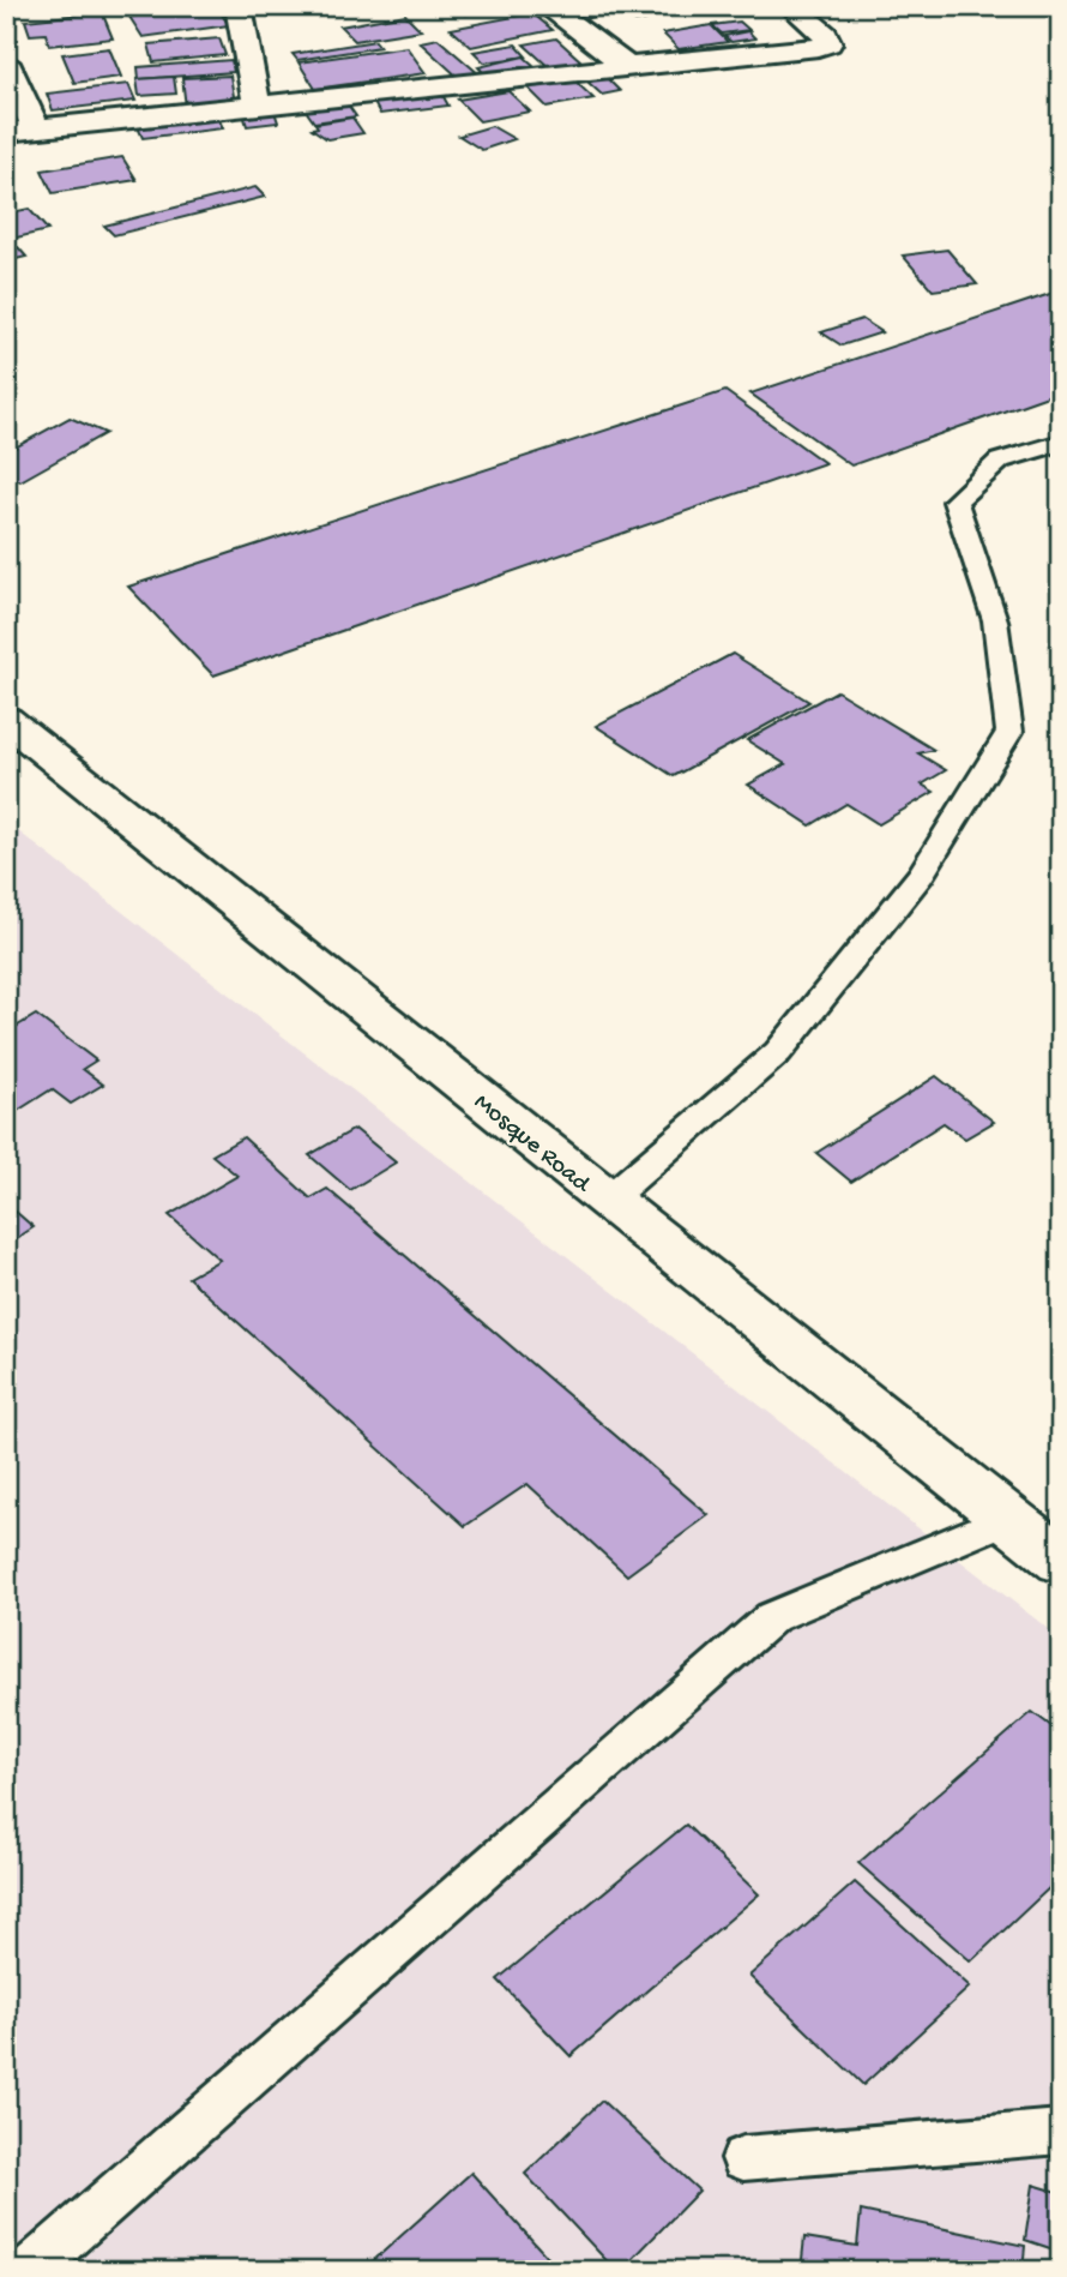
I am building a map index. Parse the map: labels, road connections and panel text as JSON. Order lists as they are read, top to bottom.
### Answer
{
  "streets": {
    "street": ["Mosque Road"]
  }
}
